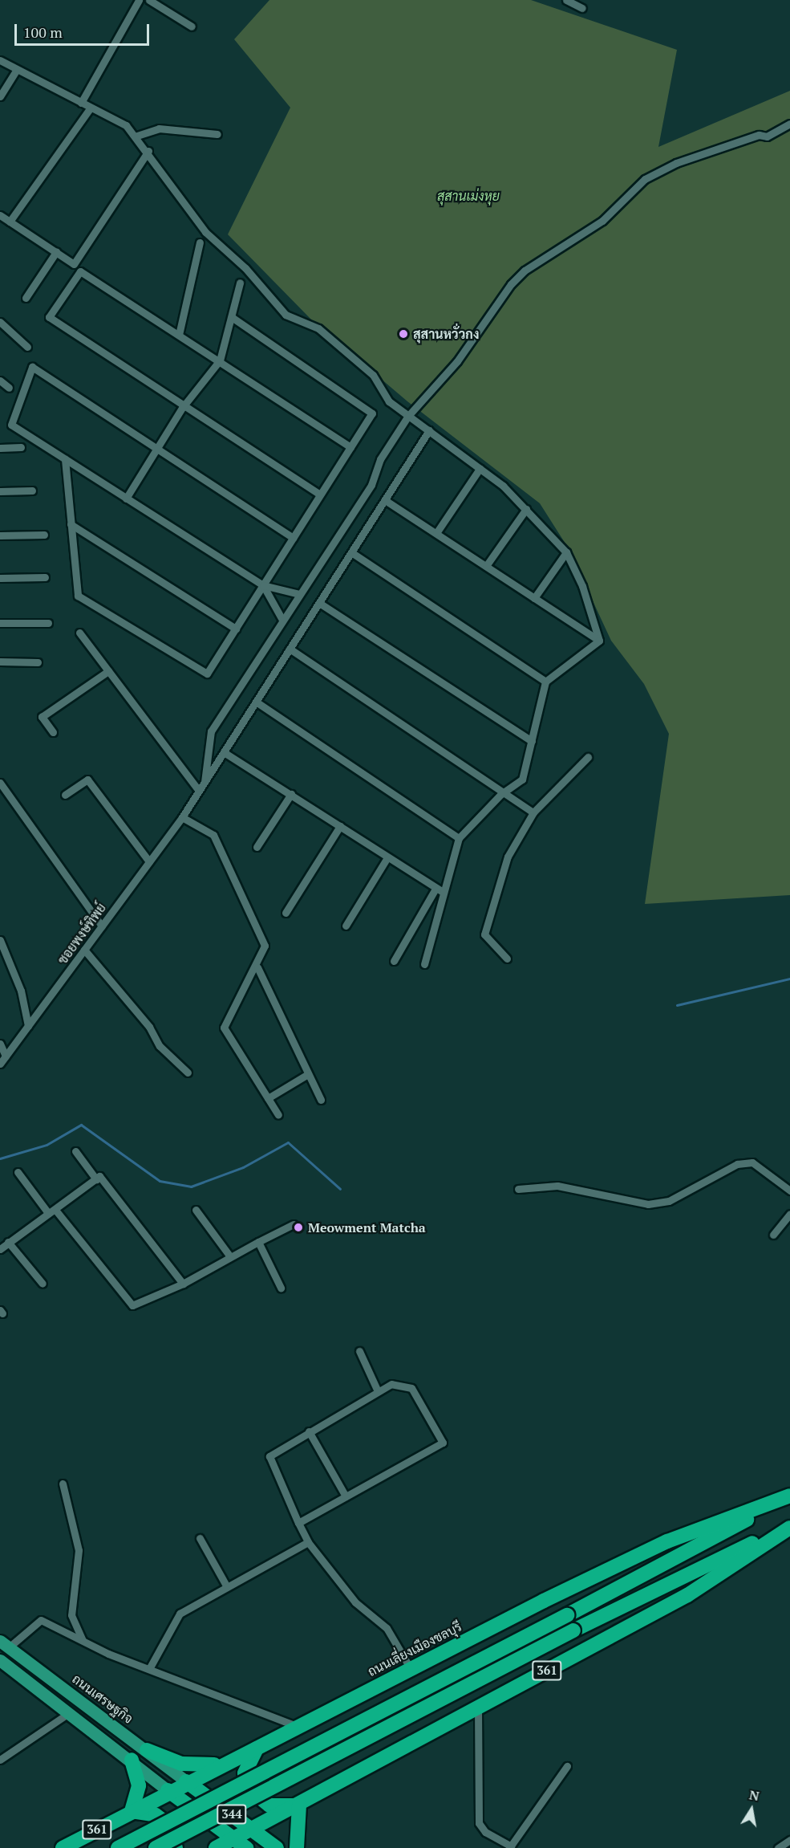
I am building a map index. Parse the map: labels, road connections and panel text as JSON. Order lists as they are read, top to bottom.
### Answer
{
  "streets": {
    "highway": ["ถนนเลี่ยงเมืองชลบุรี", "361", "344"],
    "main road": ["ถนนเศรษฐกิจ"],
    "street": ["ซอยพงษ์ทิพย์"]
  },
  "crossings": [
    ["ถนนเลี่ยงเมืองชลบุรี", "ถนนเศรษฐกิจ"],
    ["ถนนเลี่ยงเมืองชลบุรี", "344"],
    ["361", "344"],
    ["ถนนเศรษฐกิจ", "344"]
  ],
  "parks": ["สุสานเม่งหุย"],
  "places": ["สุสานหวั่วกง", "Meowment Matcha"],
  "scale_bar": "100 m",
  "north": "top"
}
